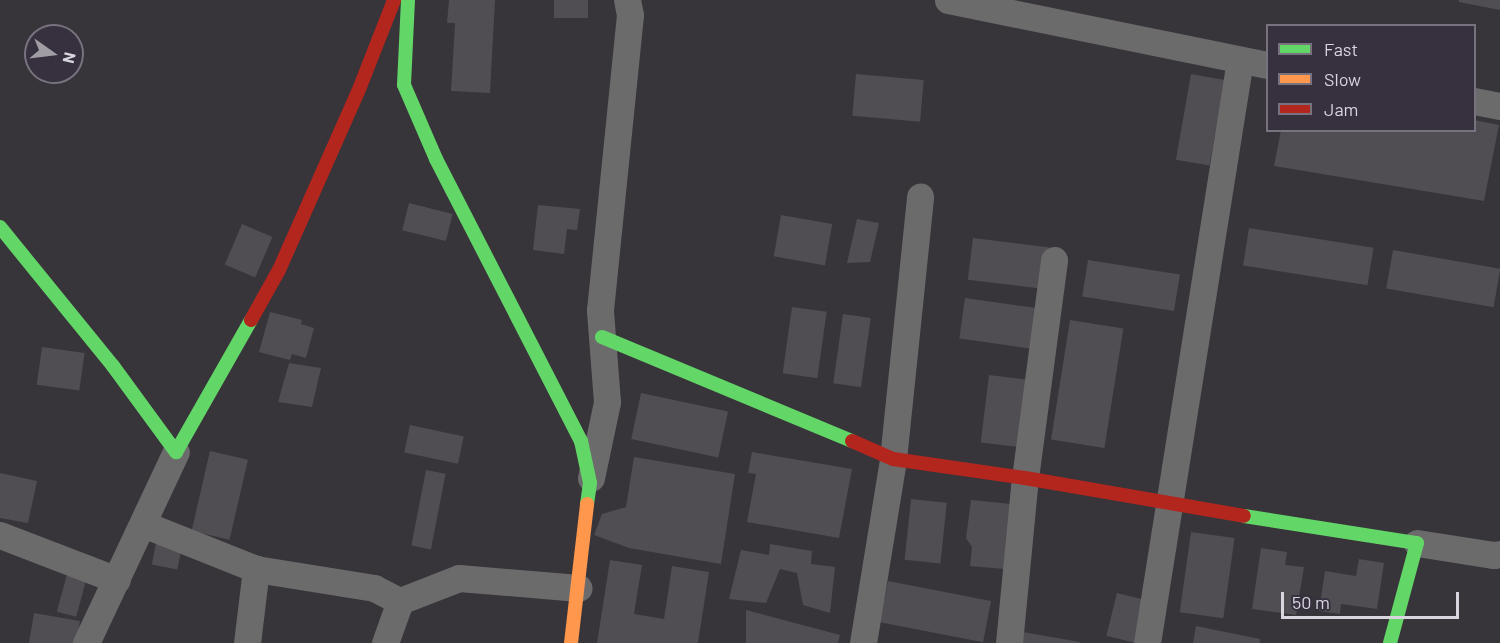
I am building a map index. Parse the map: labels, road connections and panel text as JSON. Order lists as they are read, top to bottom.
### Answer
{
  "legend": ["Fast", "Slow", "Jam"],
  "scale_bar": "50 m",
  "north": "right"
}
